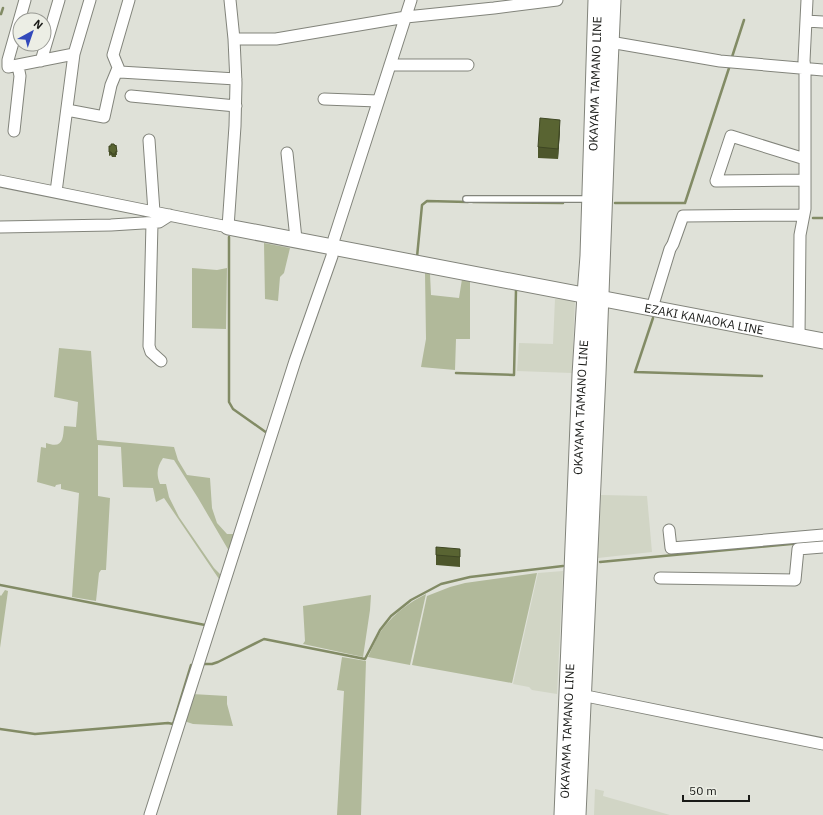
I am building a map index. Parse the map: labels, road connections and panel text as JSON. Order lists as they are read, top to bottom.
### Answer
{
  "streets": {
    "main road": ["OKAYAMA TAMANO LINE"],
    "street": ["EZAKI KANAOKA LINE"]
  },
  "crossings": [
    ["OKAYAMA TAMANO LINE", "EZAKI KANAOKA LINE"]
  ],
  "scale_bar": "50 m",
  "north": "top right"
}
